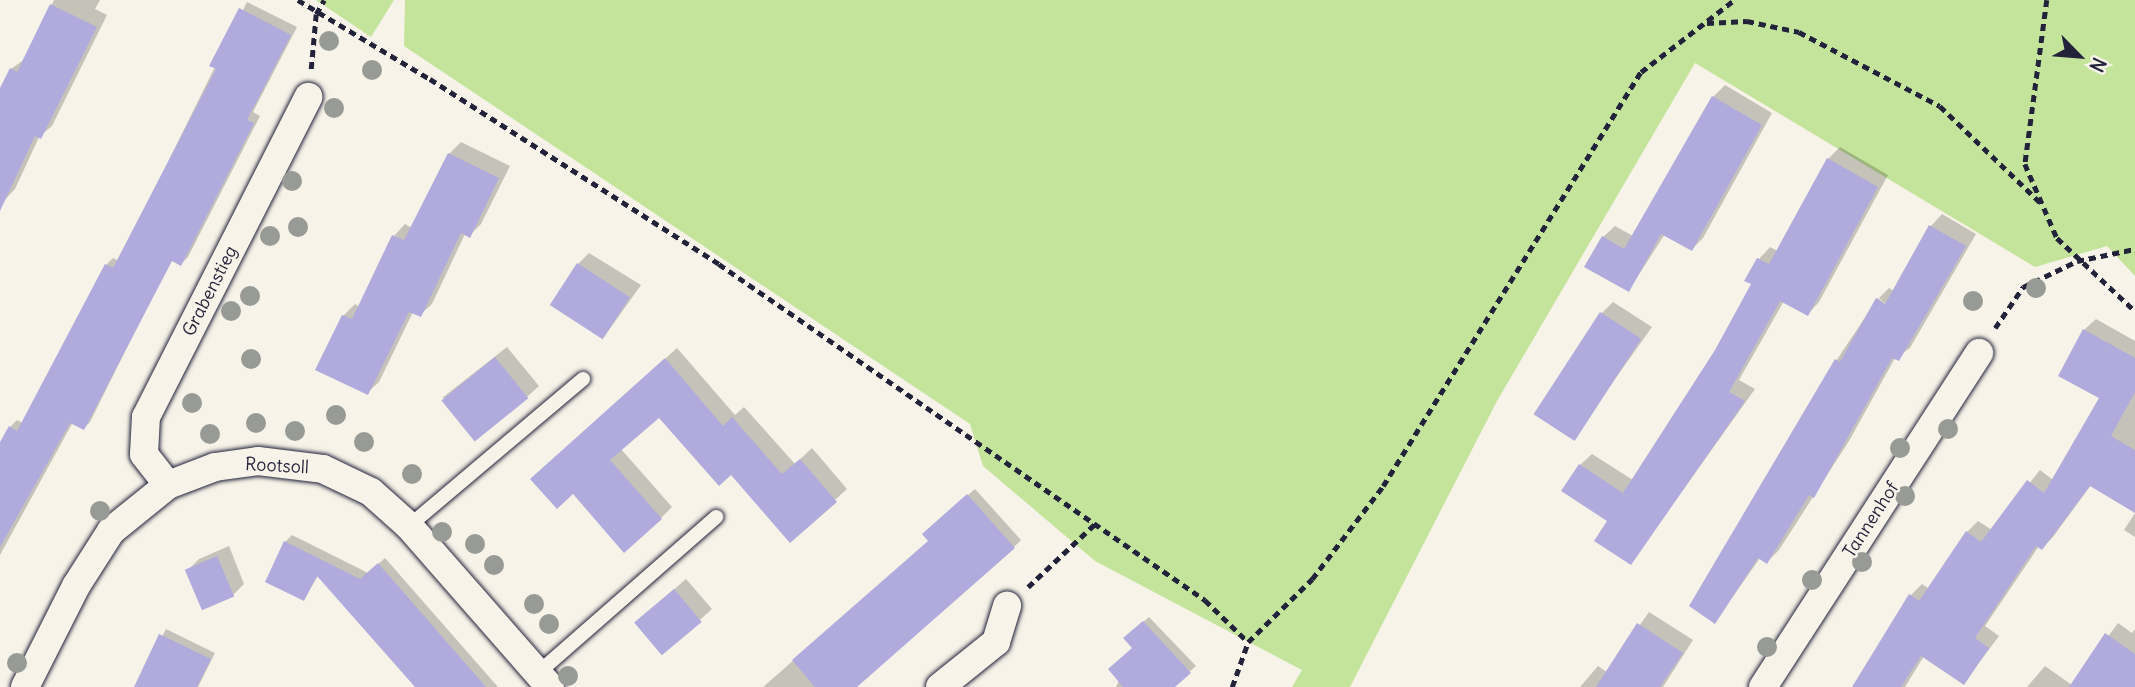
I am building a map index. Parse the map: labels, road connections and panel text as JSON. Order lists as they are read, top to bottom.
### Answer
{
  "streets": {
    "street": ["Grabenstieg", "Rootsoll", "Tannenhof"]
  },
  "crossings": [
    ["Grabenstieg", "Rootsoll"]
  ],
  "north": "bottom right"
}
